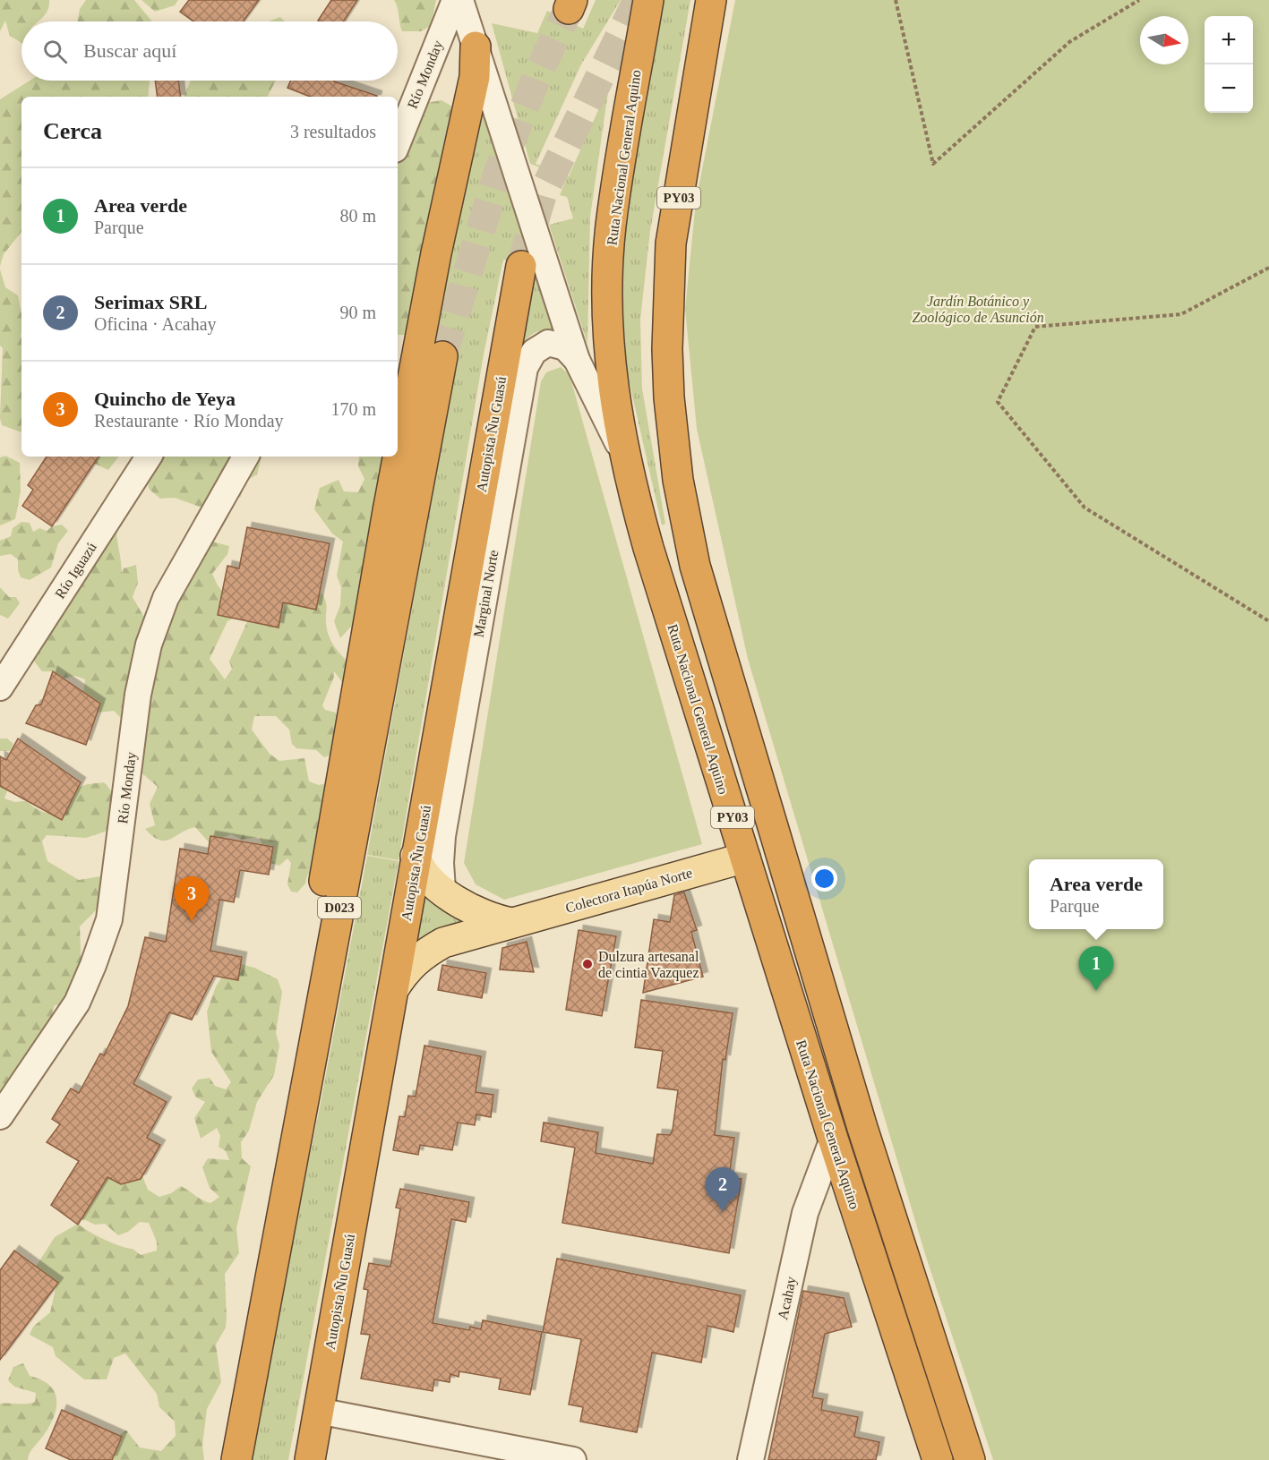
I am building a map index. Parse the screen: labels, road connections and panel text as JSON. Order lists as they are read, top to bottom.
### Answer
{
  "streets": {
    "highway": [
      "Ruta Nacional General Aquino",
      "PY03",
      "Autopista Ñu Guasú",
      "D023"
    ],
    "main road": ["Colectora Itapúa Norte"],
    "street": [
      "Río Monday",
      "Río Iguazú",
      "Marginal Norte",
      "Acahay"
    ]
  },
  "crossings": [
    ["Ruta Nacional General Aquino", "Colectora Itapúa Norte"],
    ["Ruta Nacional General Aquino", "Acahay"],
    ["Autopista Ñu Guasú", "Colectora Itapúa Norte"]
  ],
  "parks": ["Jardín Botánico y Zoológico de Asunción"],
  "places": ["Dulzura artesanal de cintia Vazquez"],
  "north": "right",
  "page": {
    "map_buttons": ["+", "−"],
    "search": "Buscar aquí",
    "heading": ["Cerca", "3 resultados"],
    "list": [
      {
        "mark": "1",
        "name": "Area verde",
        "note": "Parque",
        "value": "80 m"
      },
      {
        "mark": "2",
        "name": "Serimax SRL",
        "note": "Oficina · Acahay",
        "value": "90 m"
      },
      {
        "mark": "3",
        "name": "Quincho de Yeya",
        "note": "Restaurante · Río Monday",
        "value": "170 m"
      }
    ],
    "popup": ["Area verde", "Parque"],
    "pins": ["3", "1", "2"]
  }
}
